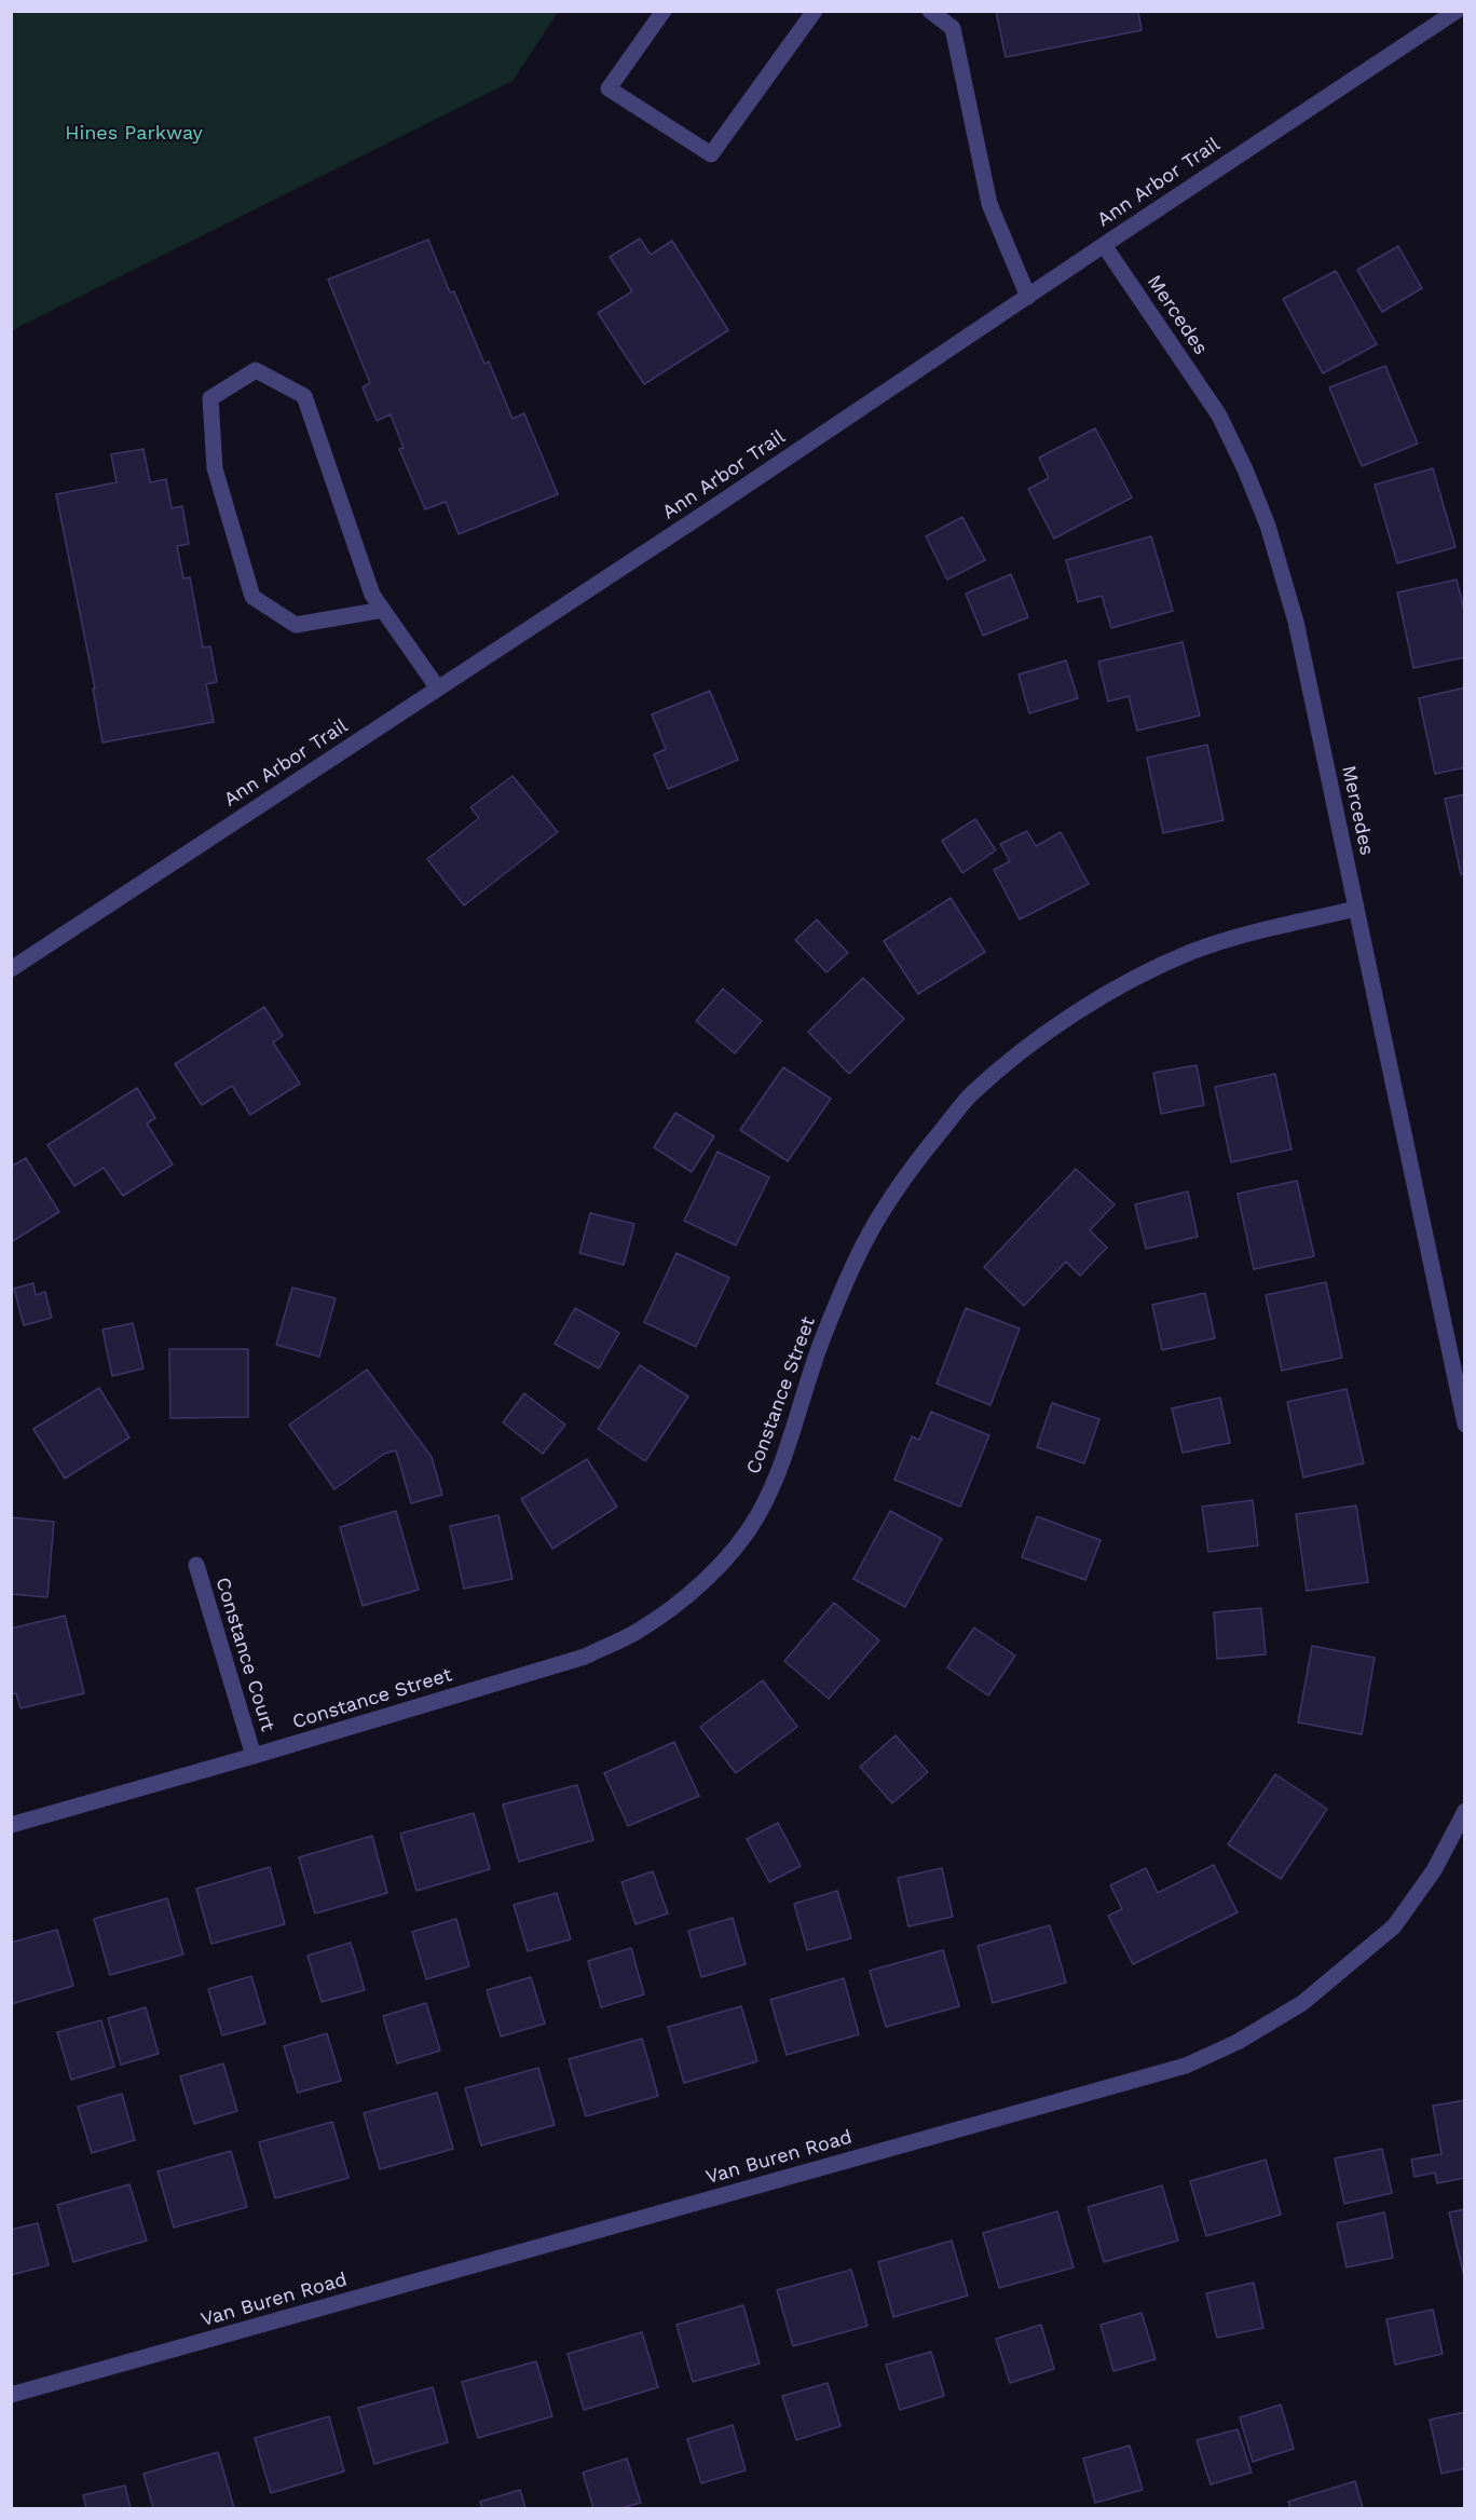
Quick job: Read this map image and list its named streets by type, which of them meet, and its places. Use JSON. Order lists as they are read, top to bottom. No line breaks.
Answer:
{"streets":{"street":["Ann Arbor Trail","Mercedes","Constance Street","Constance Court","Van Buren Road"]},"crossings":[["Ann Arbor Trail","Mercedes"],["Mercedes","Constance Street"],["Constance Street","Constance Court"]],"parks":["Hines Parkway"]}
